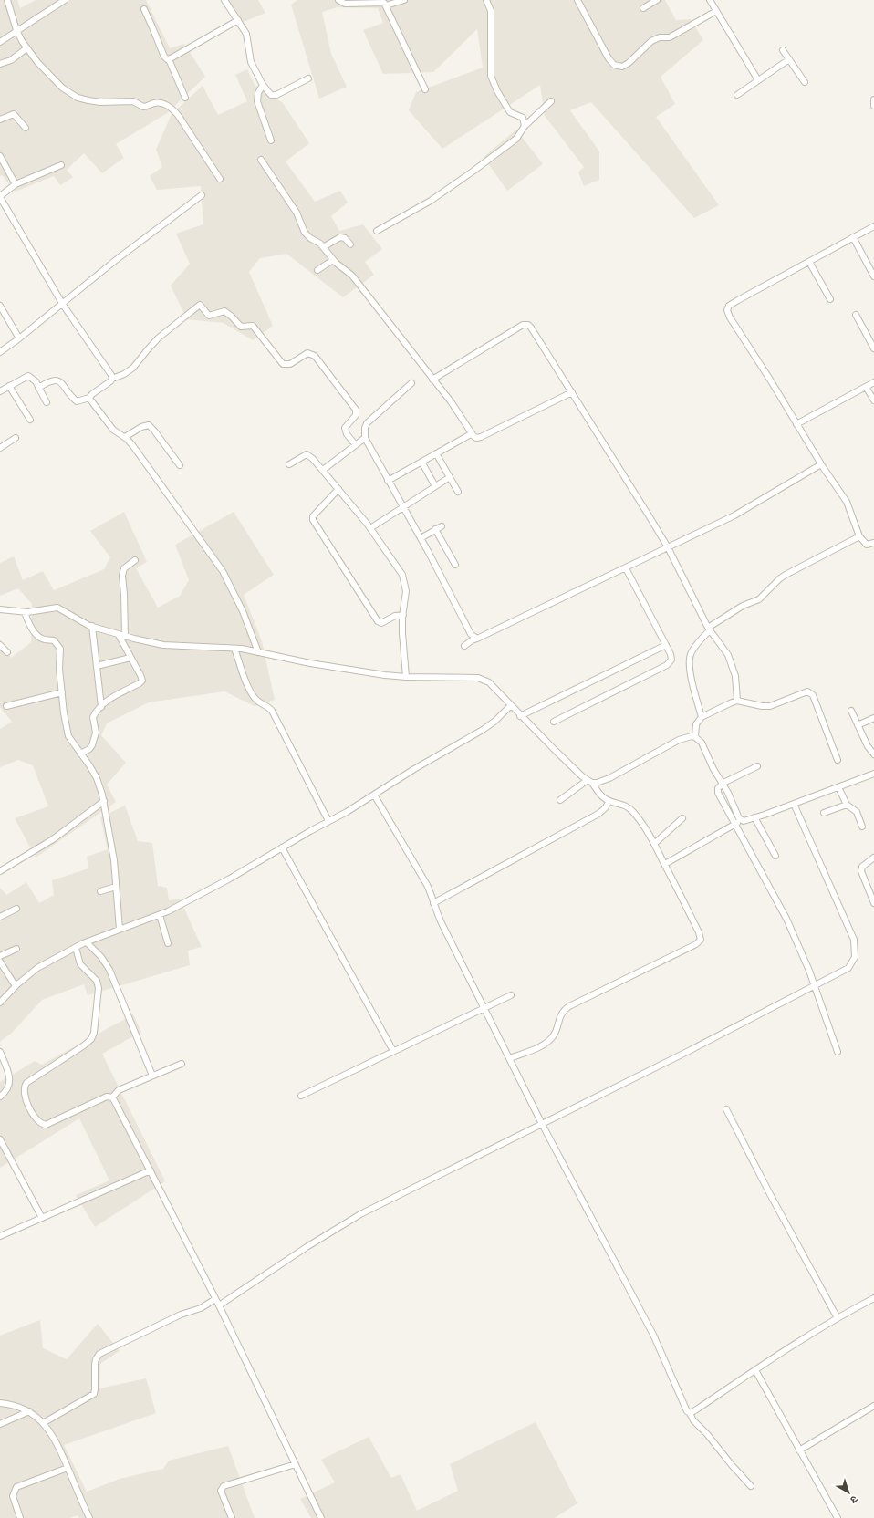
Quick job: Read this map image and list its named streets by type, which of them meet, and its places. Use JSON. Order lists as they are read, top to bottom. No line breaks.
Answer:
{"north":"bottom right"}
